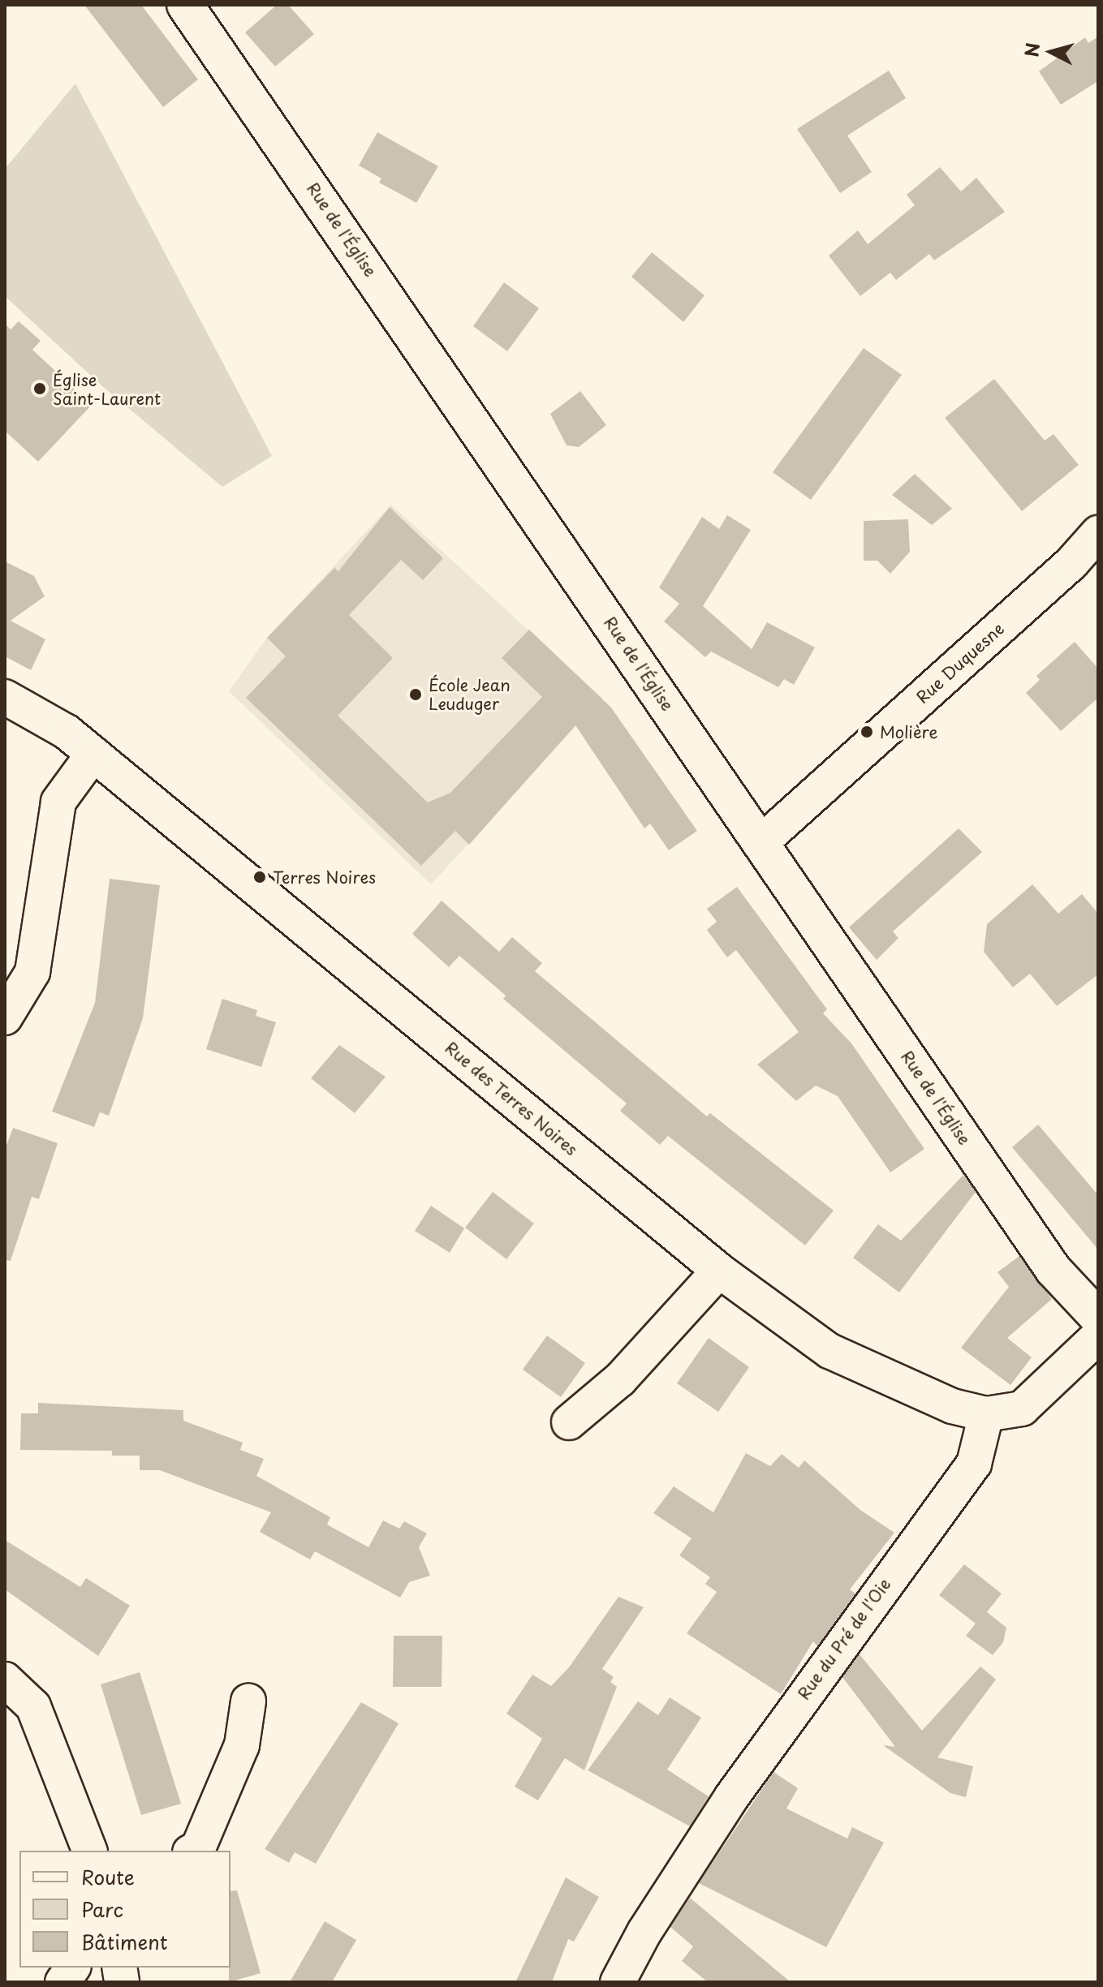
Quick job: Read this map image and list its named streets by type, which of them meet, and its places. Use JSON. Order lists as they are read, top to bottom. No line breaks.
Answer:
{"streets":{"street":["Rue de l'Église","Rue Duquesne","Rue des Terres Noires","Rue du Pré de l'Oie"]},"crossings":[["Rue de l'Église","Rue Duquesne"],["Rue des Terres Noires","Rue du Pré de l'Oie"]],"places":["Église Saint-Laurent","École Jean Leuduger","Molière","Terres Noires"],"legend":["Route","Parc","Bâtiment"],"north":"left"}
